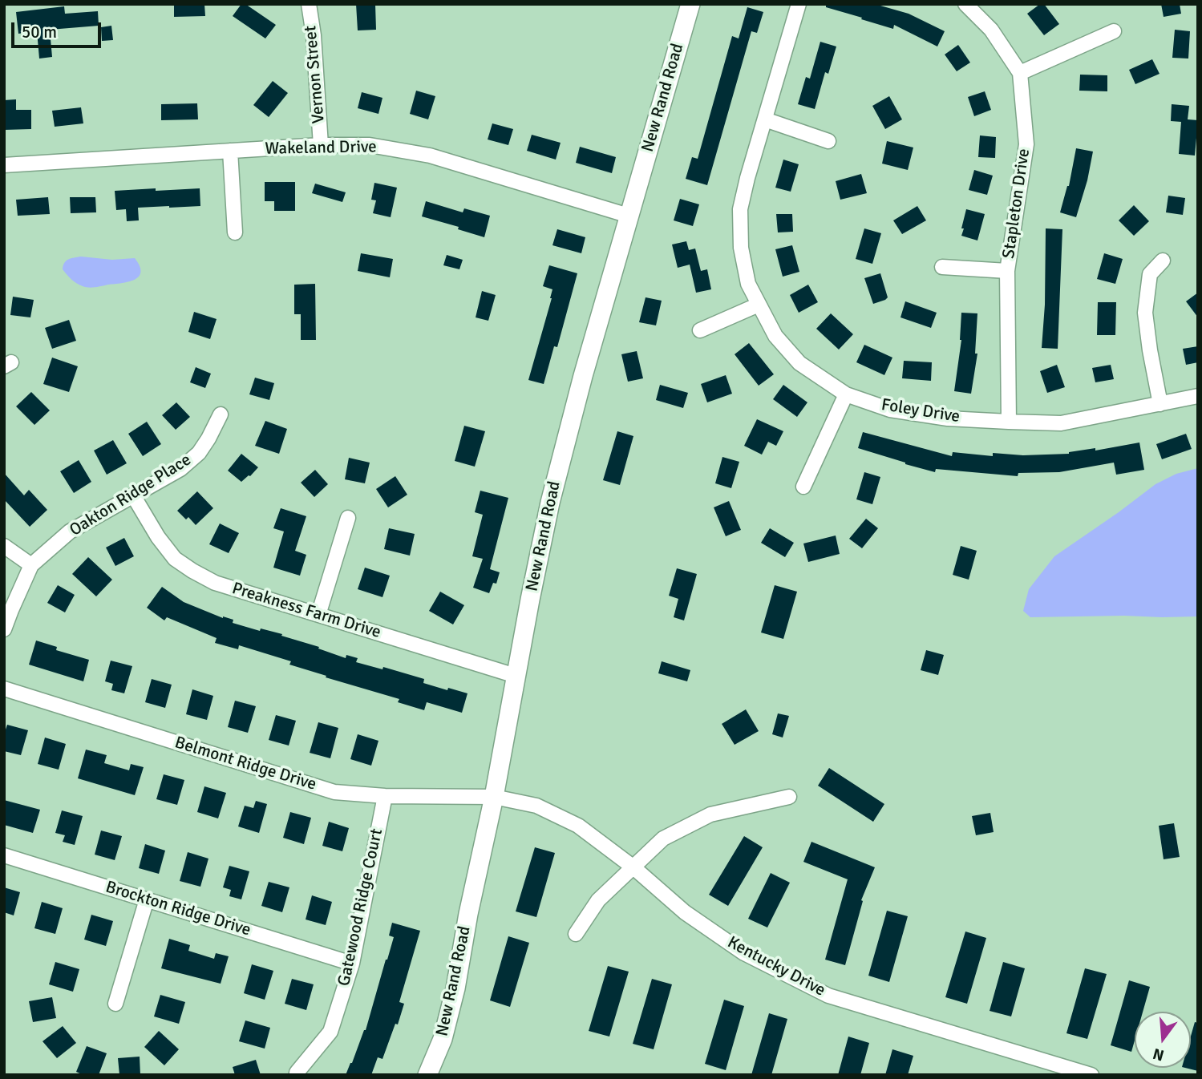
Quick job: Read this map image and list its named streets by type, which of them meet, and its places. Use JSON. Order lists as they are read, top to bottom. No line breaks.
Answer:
{"streets":{"street":["Vernon Street","New Rand Road","Wakeland Drive","Stapleton Drive","Foley Drive","Oakton Ridge Place","Preakness Farm Drive","Belmont Ridge Drive","Gatewood Ridge Court","Brockton Ridge Drive","Kentucky Drive"]},"crossings":[["Vernon Street","Wakeland Drive"],["New Rand Road","Wakeland Drive"],["New Rand Road","Preakness Farm Drive"],["New Rand Road","Belmont Ridge Drive"],["New Rand Road","Kentucky Drive"],["Stapleton Drive","Foley Drive"],["Oakton Ridge Place","Preakness Farm Drive"],["Belmont Ridge Drive","Gatewood Ridge Court"],["Belmont Ridge Drive","Kentucky Drive"],["Gatewood Ridge Court","Brockton Ridge Drive"]],"scale_bar":"50 m","north":"bottom"}
